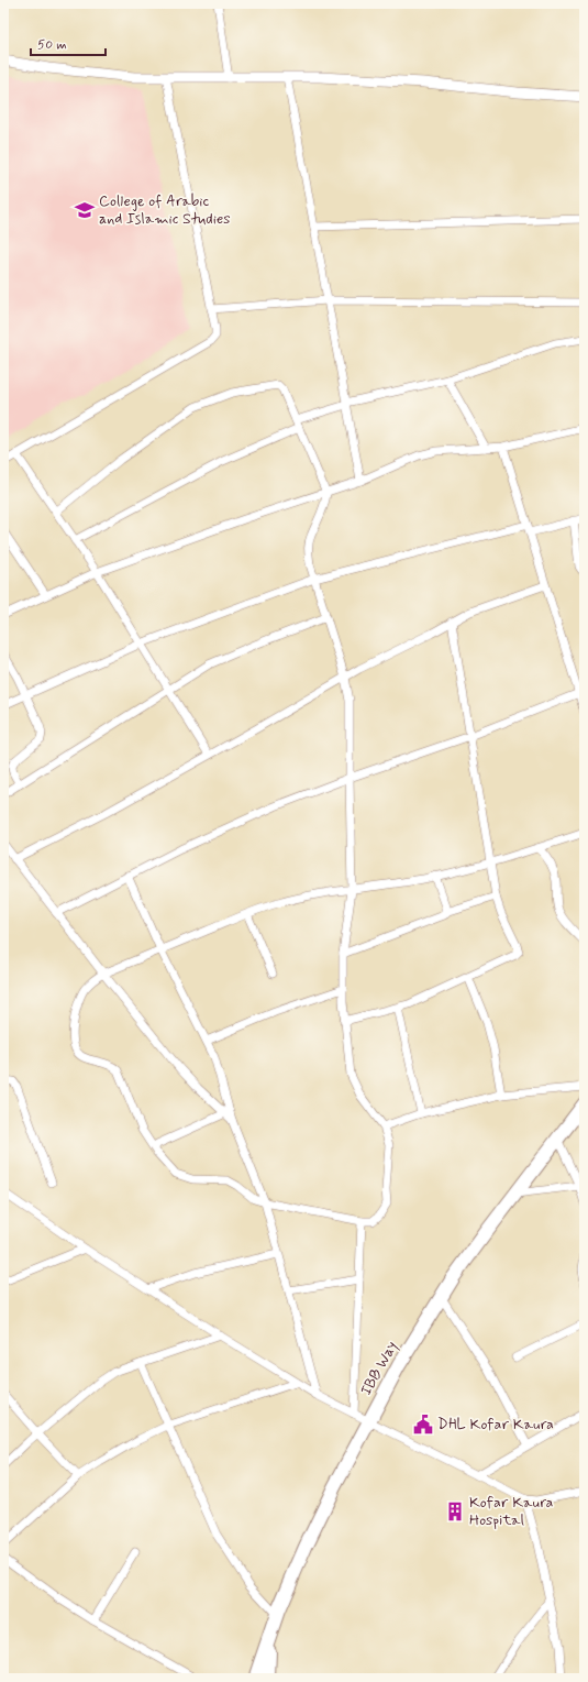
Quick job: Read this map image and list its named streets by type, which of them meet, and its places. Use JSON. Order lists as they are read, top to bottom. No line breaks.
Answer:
{"streets":{"highway":["IBB Way"]},"places":{"school or university":["College of Arabic and Islamic Studies"],"public building":["DHL Kofar Kaura"],"building":["Kofar Kaura Hospital"]},"scale_bar":"50 m"}
